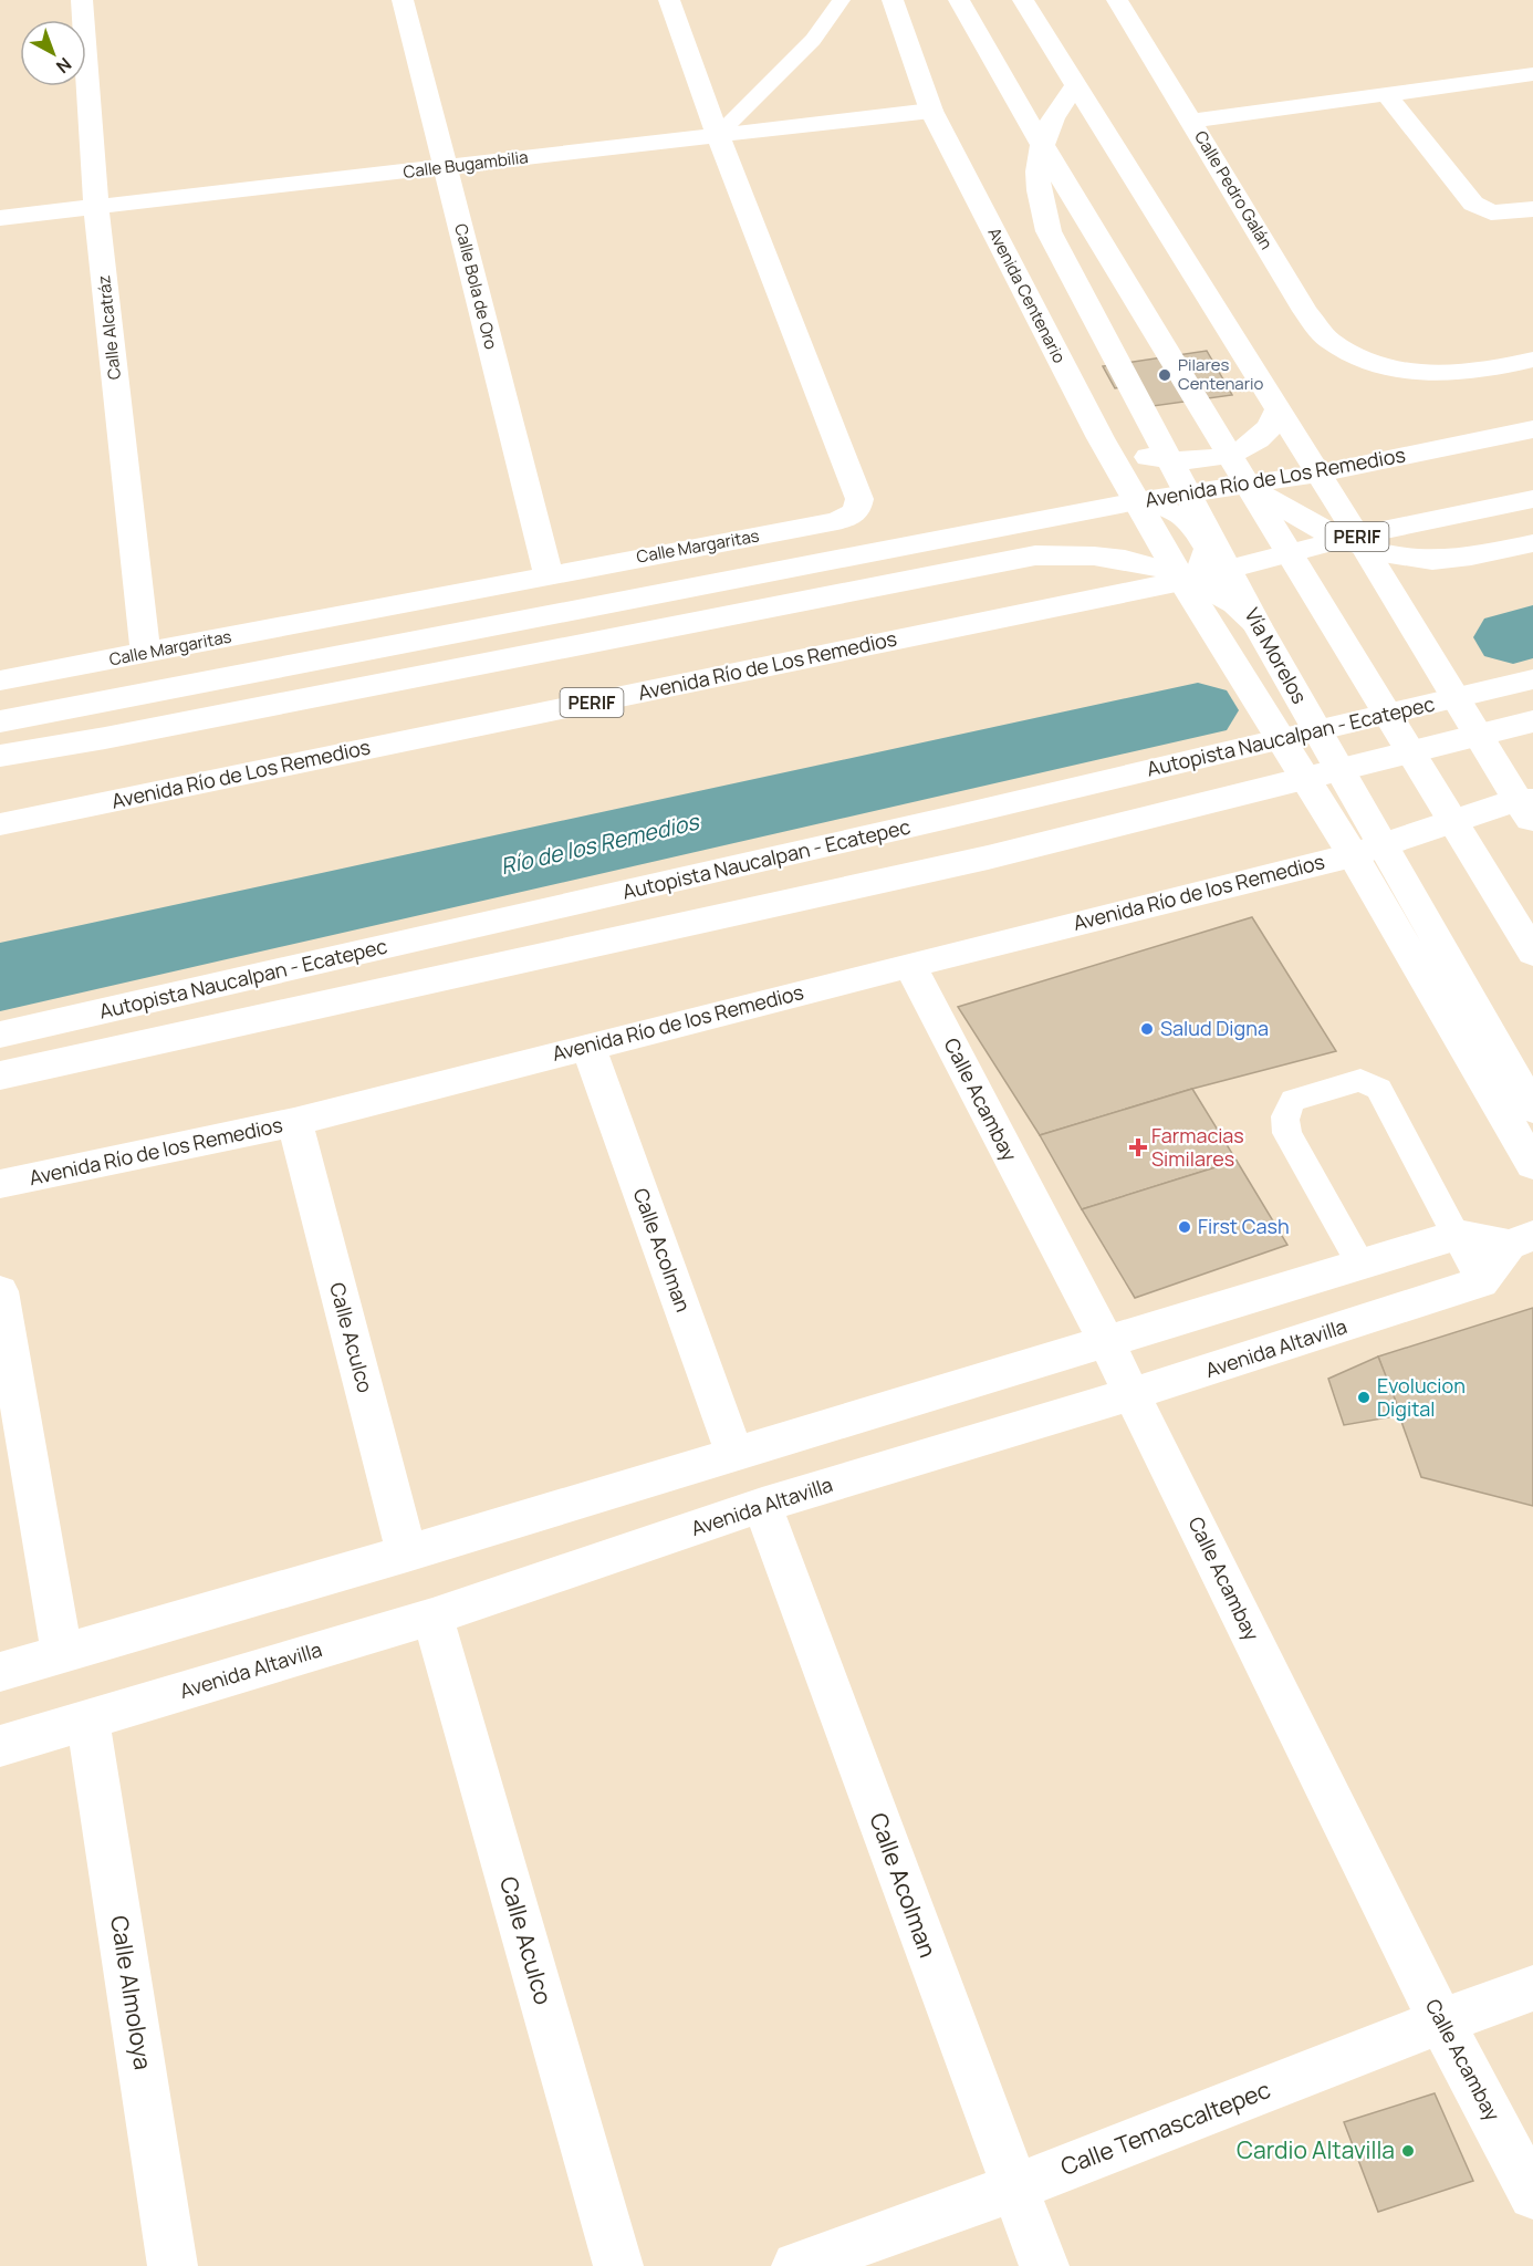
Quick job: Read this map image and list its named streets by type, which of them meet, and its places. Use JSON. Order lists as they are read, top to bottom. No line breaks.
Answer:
{"streets":{"main road":["Calle Bugambilia","Calle Pedro Galán","Calle Bola de Oro","Avenida Centenario","Calle Alcatráz","Avenida Río de Los Remedios","PERIF","Calle Margaritas","Vía Morelos","Autopista Naucalpan - Ecatepec","Avenida Río de los Remedios","Calle Acambay","Calle Acolman","Calle Aculco","Avenida Altavilla","Calle Almoloya","Calle Temascaltepec"]},"crossings":[["Calle Bugambilia","Calle Bola de Oro"],["Calle Bugambilia","Avenida Centenario"],["Calle Bugambilia","Calle Alcatráz"],["Calle Bugambilia","Calle Margaritas"],["Calle Bola de Oro","Calle Margaritas"],["Avenida Centenario","Avenida Río de Los Remedios"],["Avenida Centenario","Avenida Río de los Remedios"],["Calle Alcatráz","Calle Margaritas"],["Avenida Río de Los Remedios","Avenida Río de los Remedios"],["Vía Morelos","Avenida Río de los Remedios"],["Avenida Río de los Remedios","Calle Acambay"],["Avenida Río de los Remedios","Calle Acolman"],["Avenida Río de los Remedios","Calle Aculco"],["Calle Acambay","Avenida Altavilla"],["Calle Acambay","Calle Temascaltepec"],["Calle Acolman","Avenida Altavilla"],["Calle Acolman","Calle Temascaltepec"],["Calle Aculco","Avenida Altavilla"],["Avenida Altavilla","Calle Almoloya"]],"water":["Río de los Remedios"],"places":{"other":["Pilares Centenario","Salud Digna","First Cash","Evolucion Digital","Cardio Altavilla"],"health":["Farmacias Similares"]},"north":"bottom right"}
